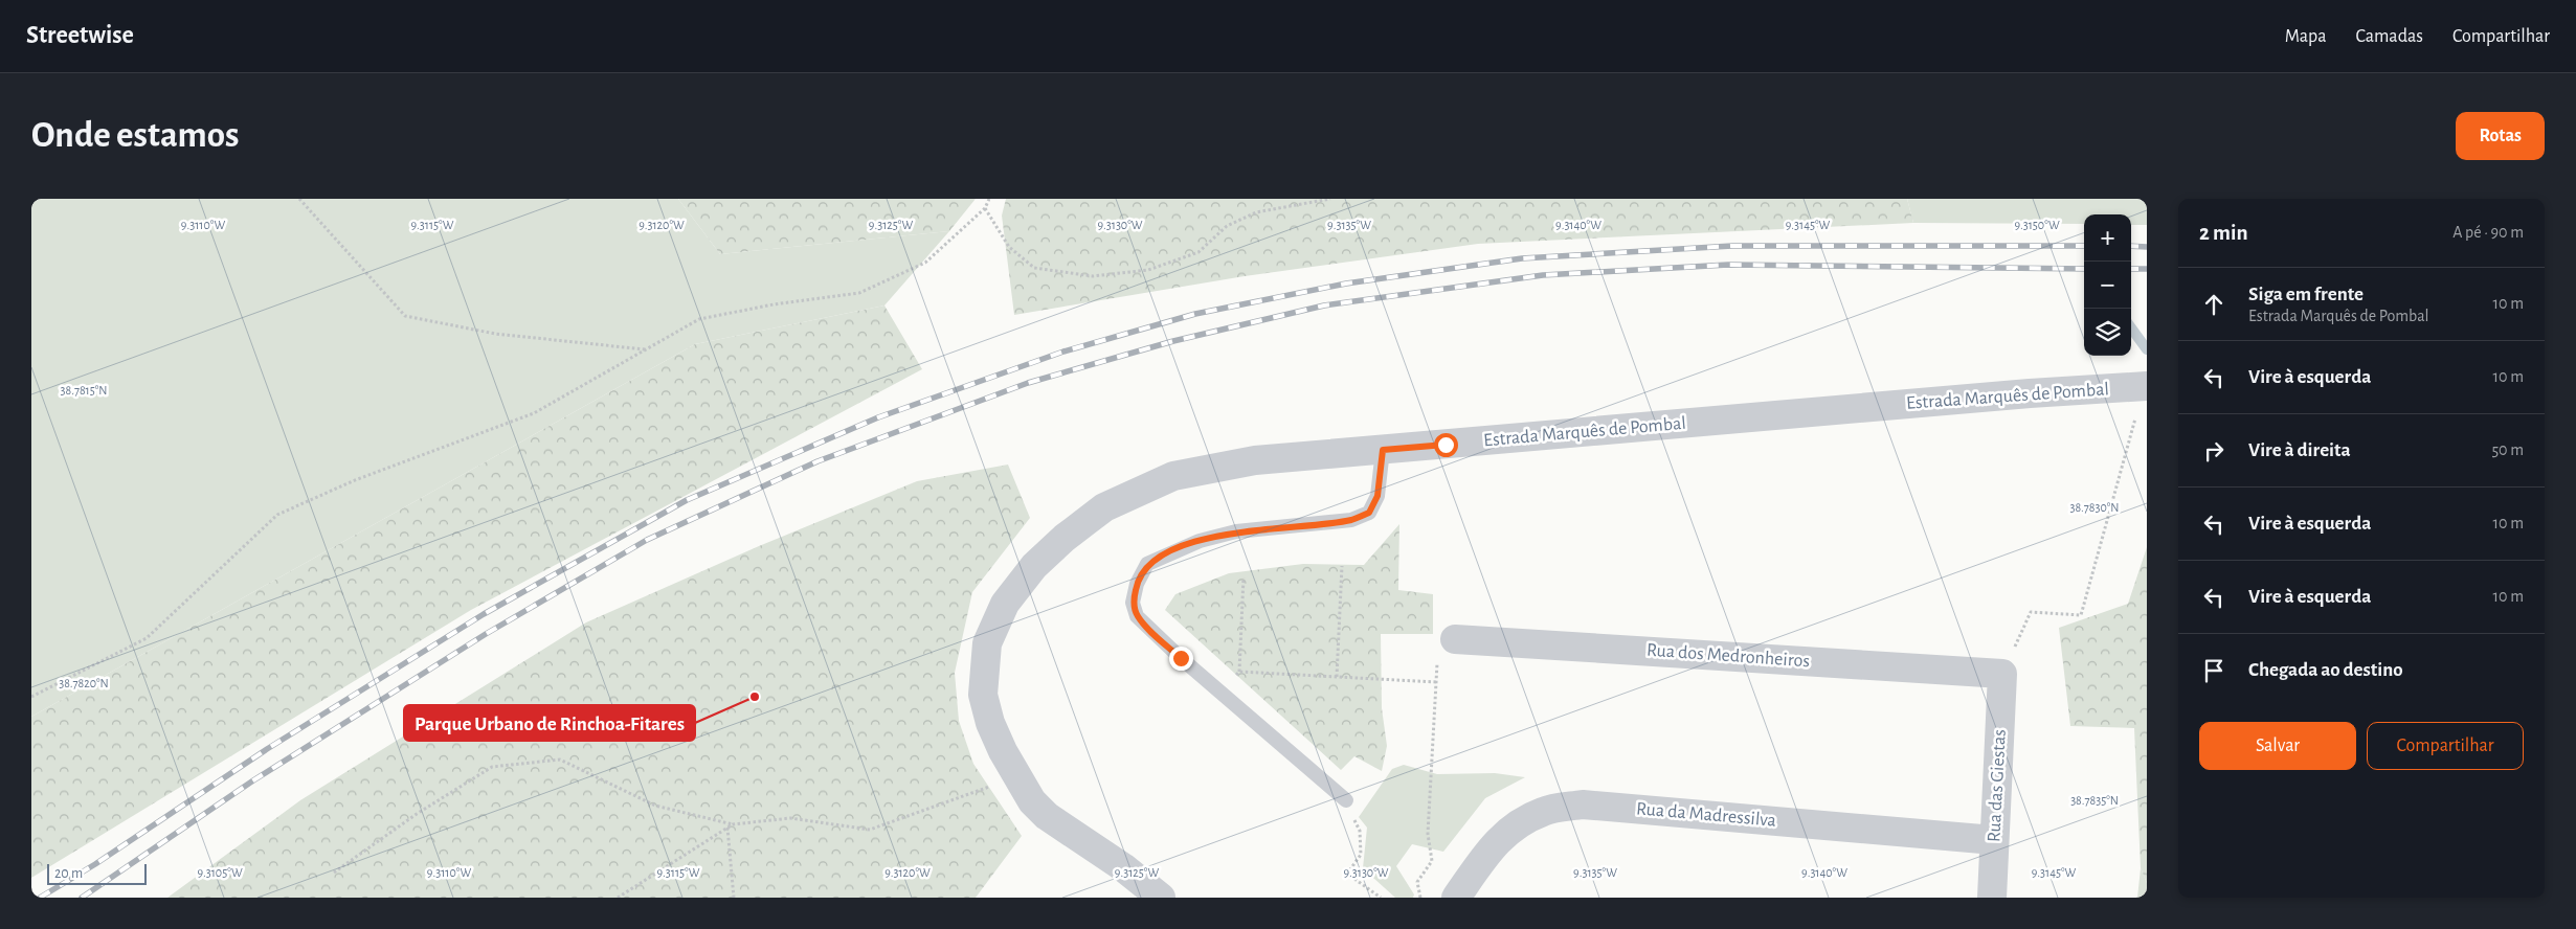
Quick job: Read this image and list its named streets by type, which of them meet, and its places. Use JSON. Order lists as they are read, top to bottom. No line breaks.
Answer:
{"streets":{"street":["Estrada Marquês de Pombal","Rua dos Medronheiros","Rua das Giestas","Rua da Madressilva"]},"crossings":[["Rua dos Medronheiros","Rua das Giestas"],["Rua das Giestas","Rua da Madressilva"]],"places":["Parque Urbano de Rinchoa-Fitares"],"scale_bar":"20 m","page":{"header":"Streetwise","nav":["Mapa","Camadas","Compartilhar"],"buttons":["Rotas",["Salvar","Compartilhar"]],"title":"Onde estamos","heading":["2 min","A pé · 90 m"],"map_buttons":["+","−"],"list":[["Siga em frente","Estrada Marquês de Pombal","10 m"],["Vire à esquerda","10 m"],["Vire à direita","50 m"],["Vire à esquerda","10 m"],["Vire à esquerda","10 m"],"Chegada ao destino"],"scale":"20 m"},"coordinates":["9.3110°W","9.3115°W","9.3120°W","9.3125°W","9.3130°W","9.3135°W","9.3140°W","9.3145°W","9.3150°W","38.7815°N","38.7830°N","38.7820°N","38.7835°N","9.3105°W"]}
